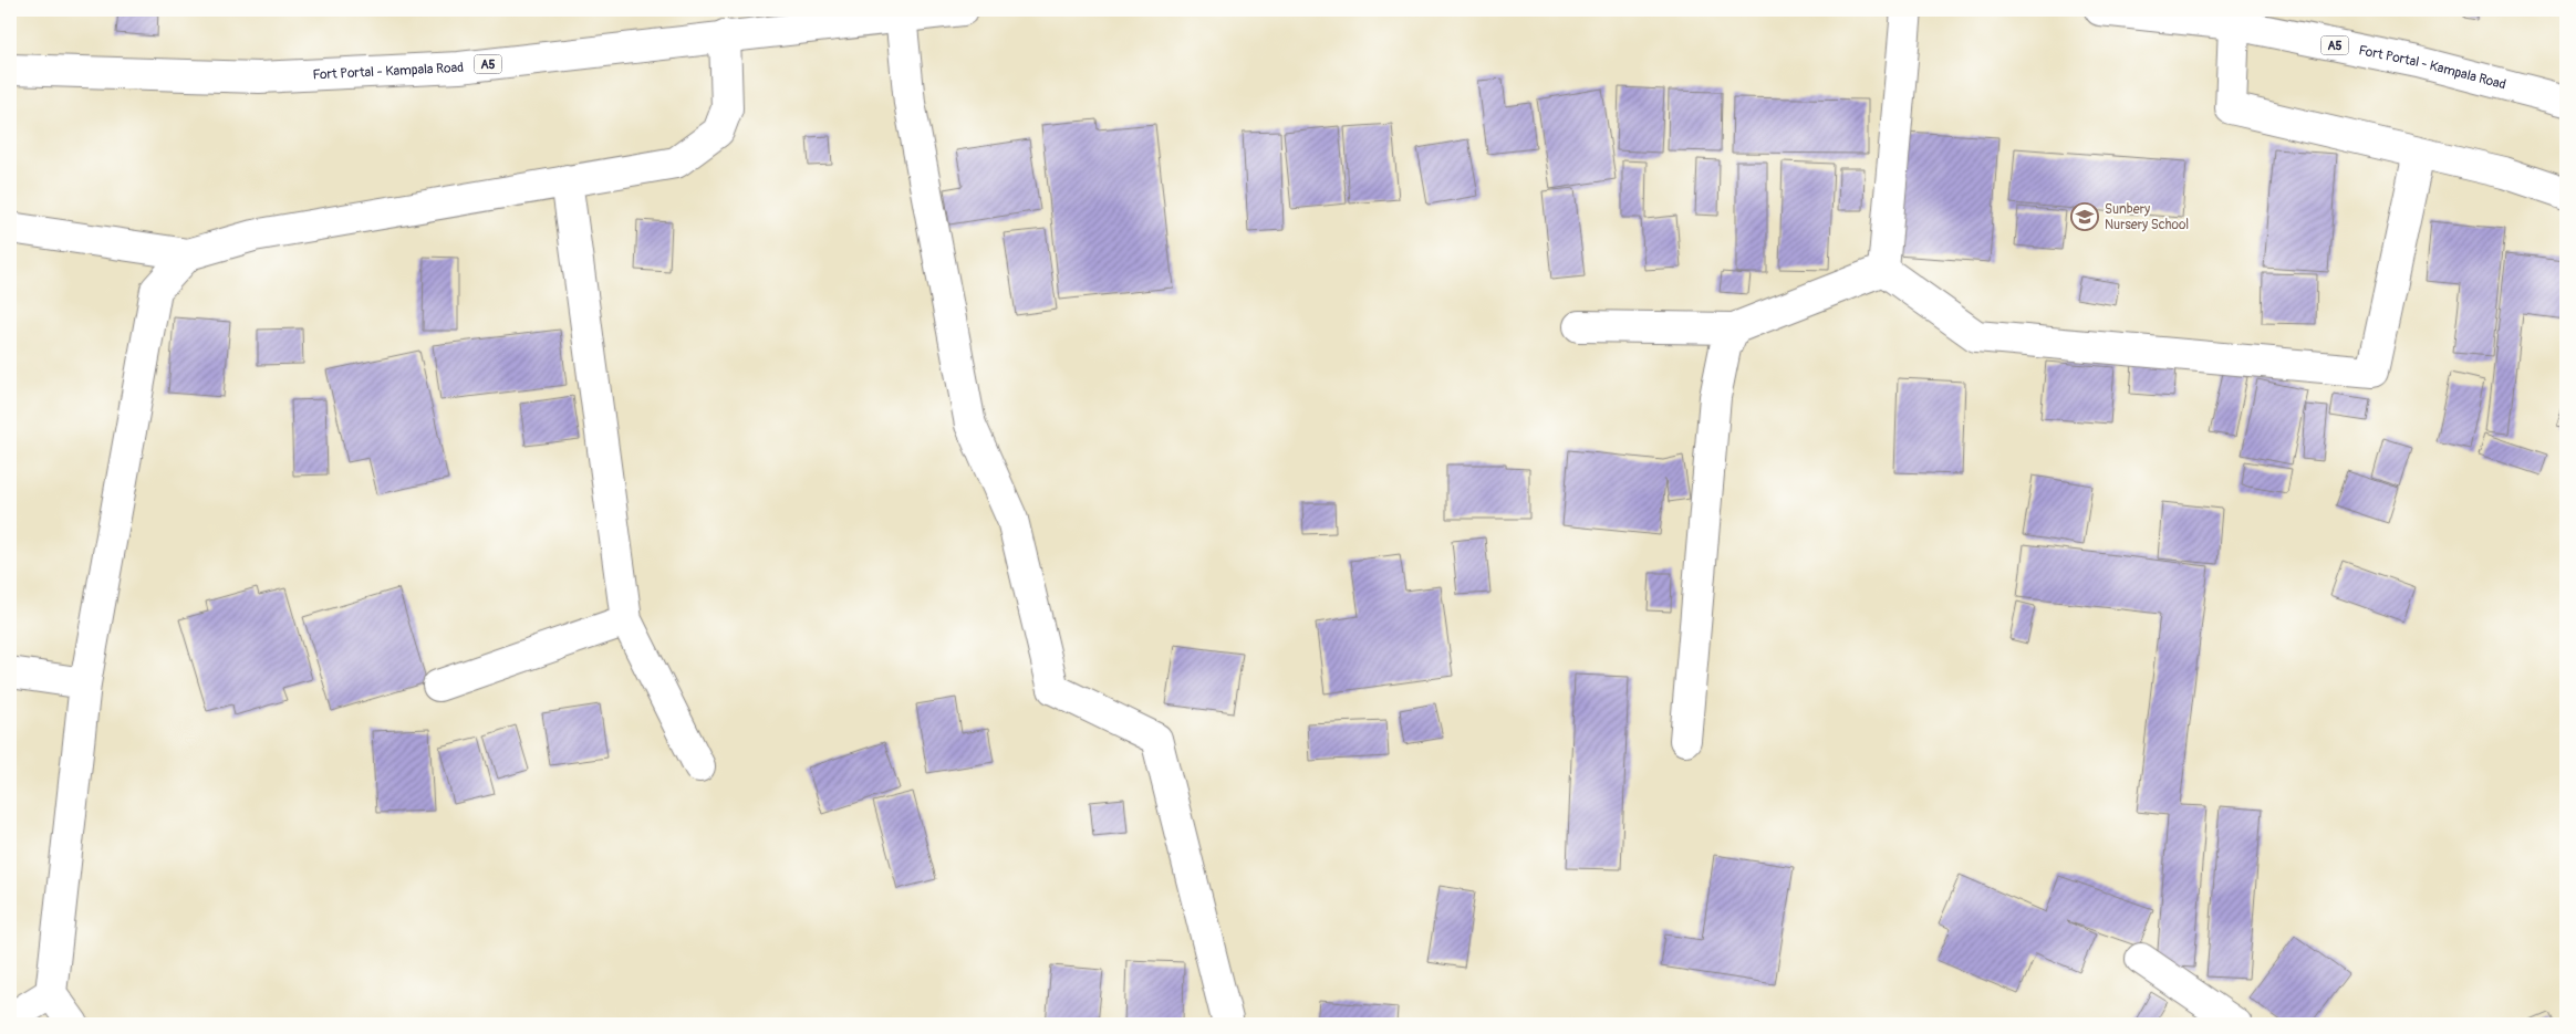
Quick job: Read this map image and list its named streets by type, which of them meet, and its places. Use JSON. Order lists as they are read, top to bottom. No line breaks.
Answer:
{"streets":{"street":["A5","Fort Portal - Kampala Road"]},"places":{"school or university":["Sunbery Nursery School"]}}
